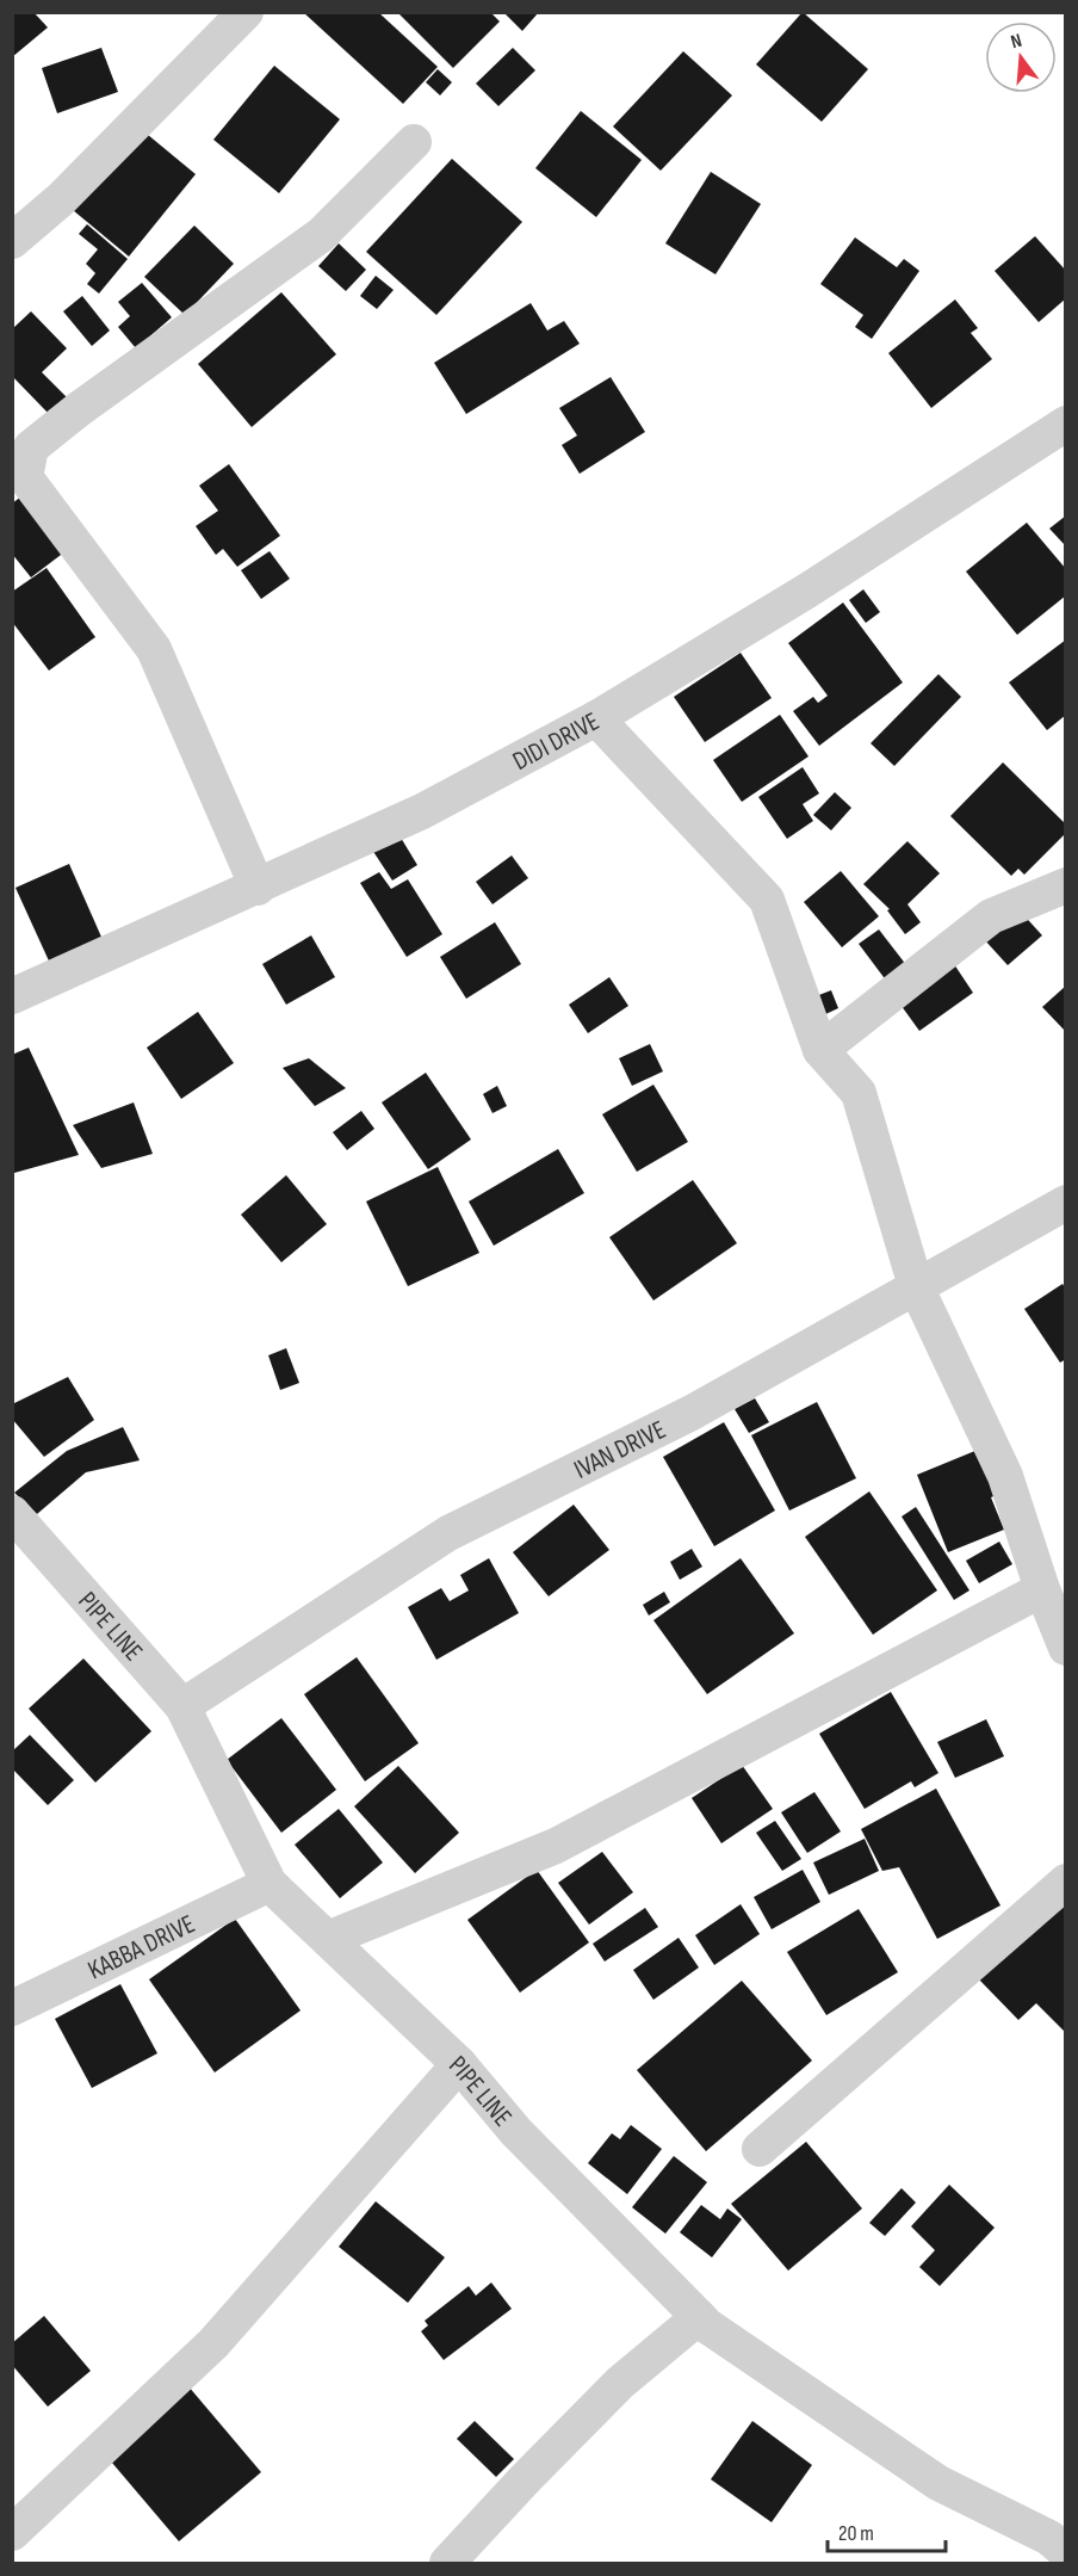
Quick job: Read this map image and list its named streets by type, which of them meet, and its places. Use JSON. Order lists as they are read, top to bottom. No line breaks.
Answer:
{"streets":{"street":["DIDI DRIVE","IVAN DRIVE","PIPE LINE","KABBA DRIVE"]},"crossings":[["IVAN DRIVE","PIPE LINE"],["PIPE LINE","KABBA DRIVE"]],"scale_bar":"20 m","north":"top"}
